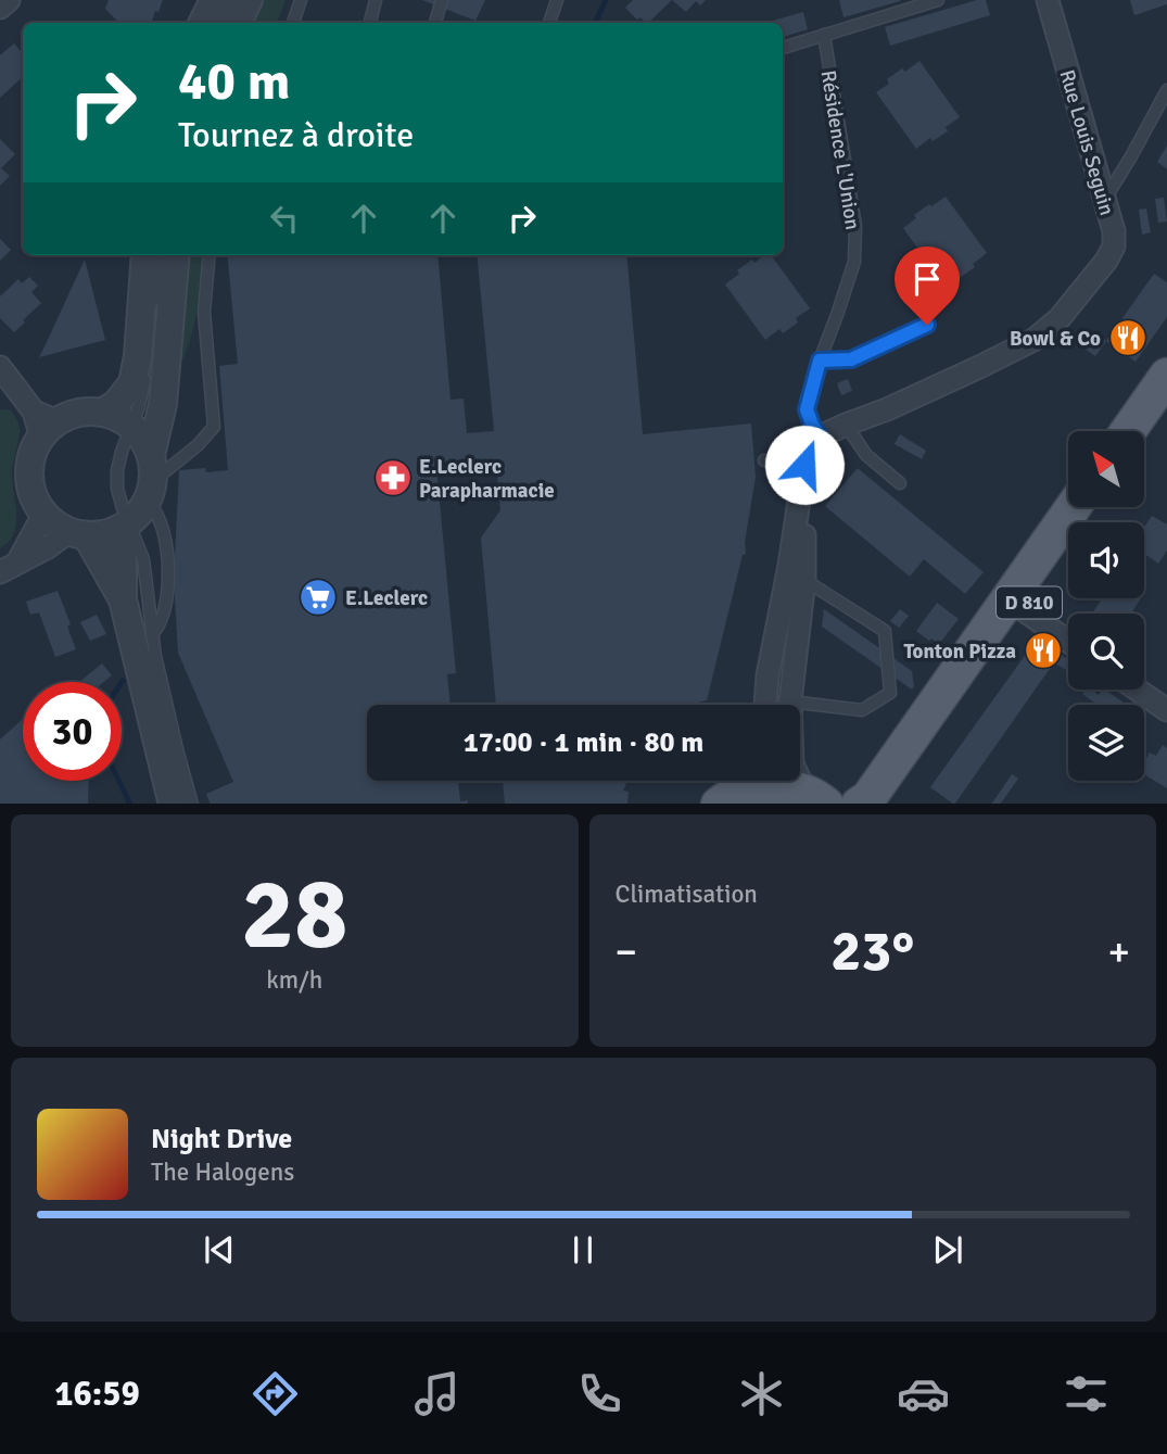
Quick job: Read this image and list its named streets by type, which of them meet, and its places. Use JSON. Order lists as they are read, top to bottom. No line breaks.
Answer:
{"streets":{"main road":["D 810"],"street":["Rue Louis Seguin"],"lane":["Résidence L'Union"]},"crossings":[["Rue Louis Seguin","Résidence L'Union"]],"places":{"restaurant":["Bowl & Co","Tonton Pizza"],"pharmacy":["E.Leclerc Parapharmacie"],"supermarket":["E.Leclerc"]},"north":"top left","page":{"turn":["40 m","Tournez à droite"],"limit":"30","trip":"17:00 · 1 min · 80 m","tile":[["28","km/h"],"Climatisation"],"heat":["−","23°","+"],"song":["Night Drive","The Halogens"],"tabs":"16:59"}}
